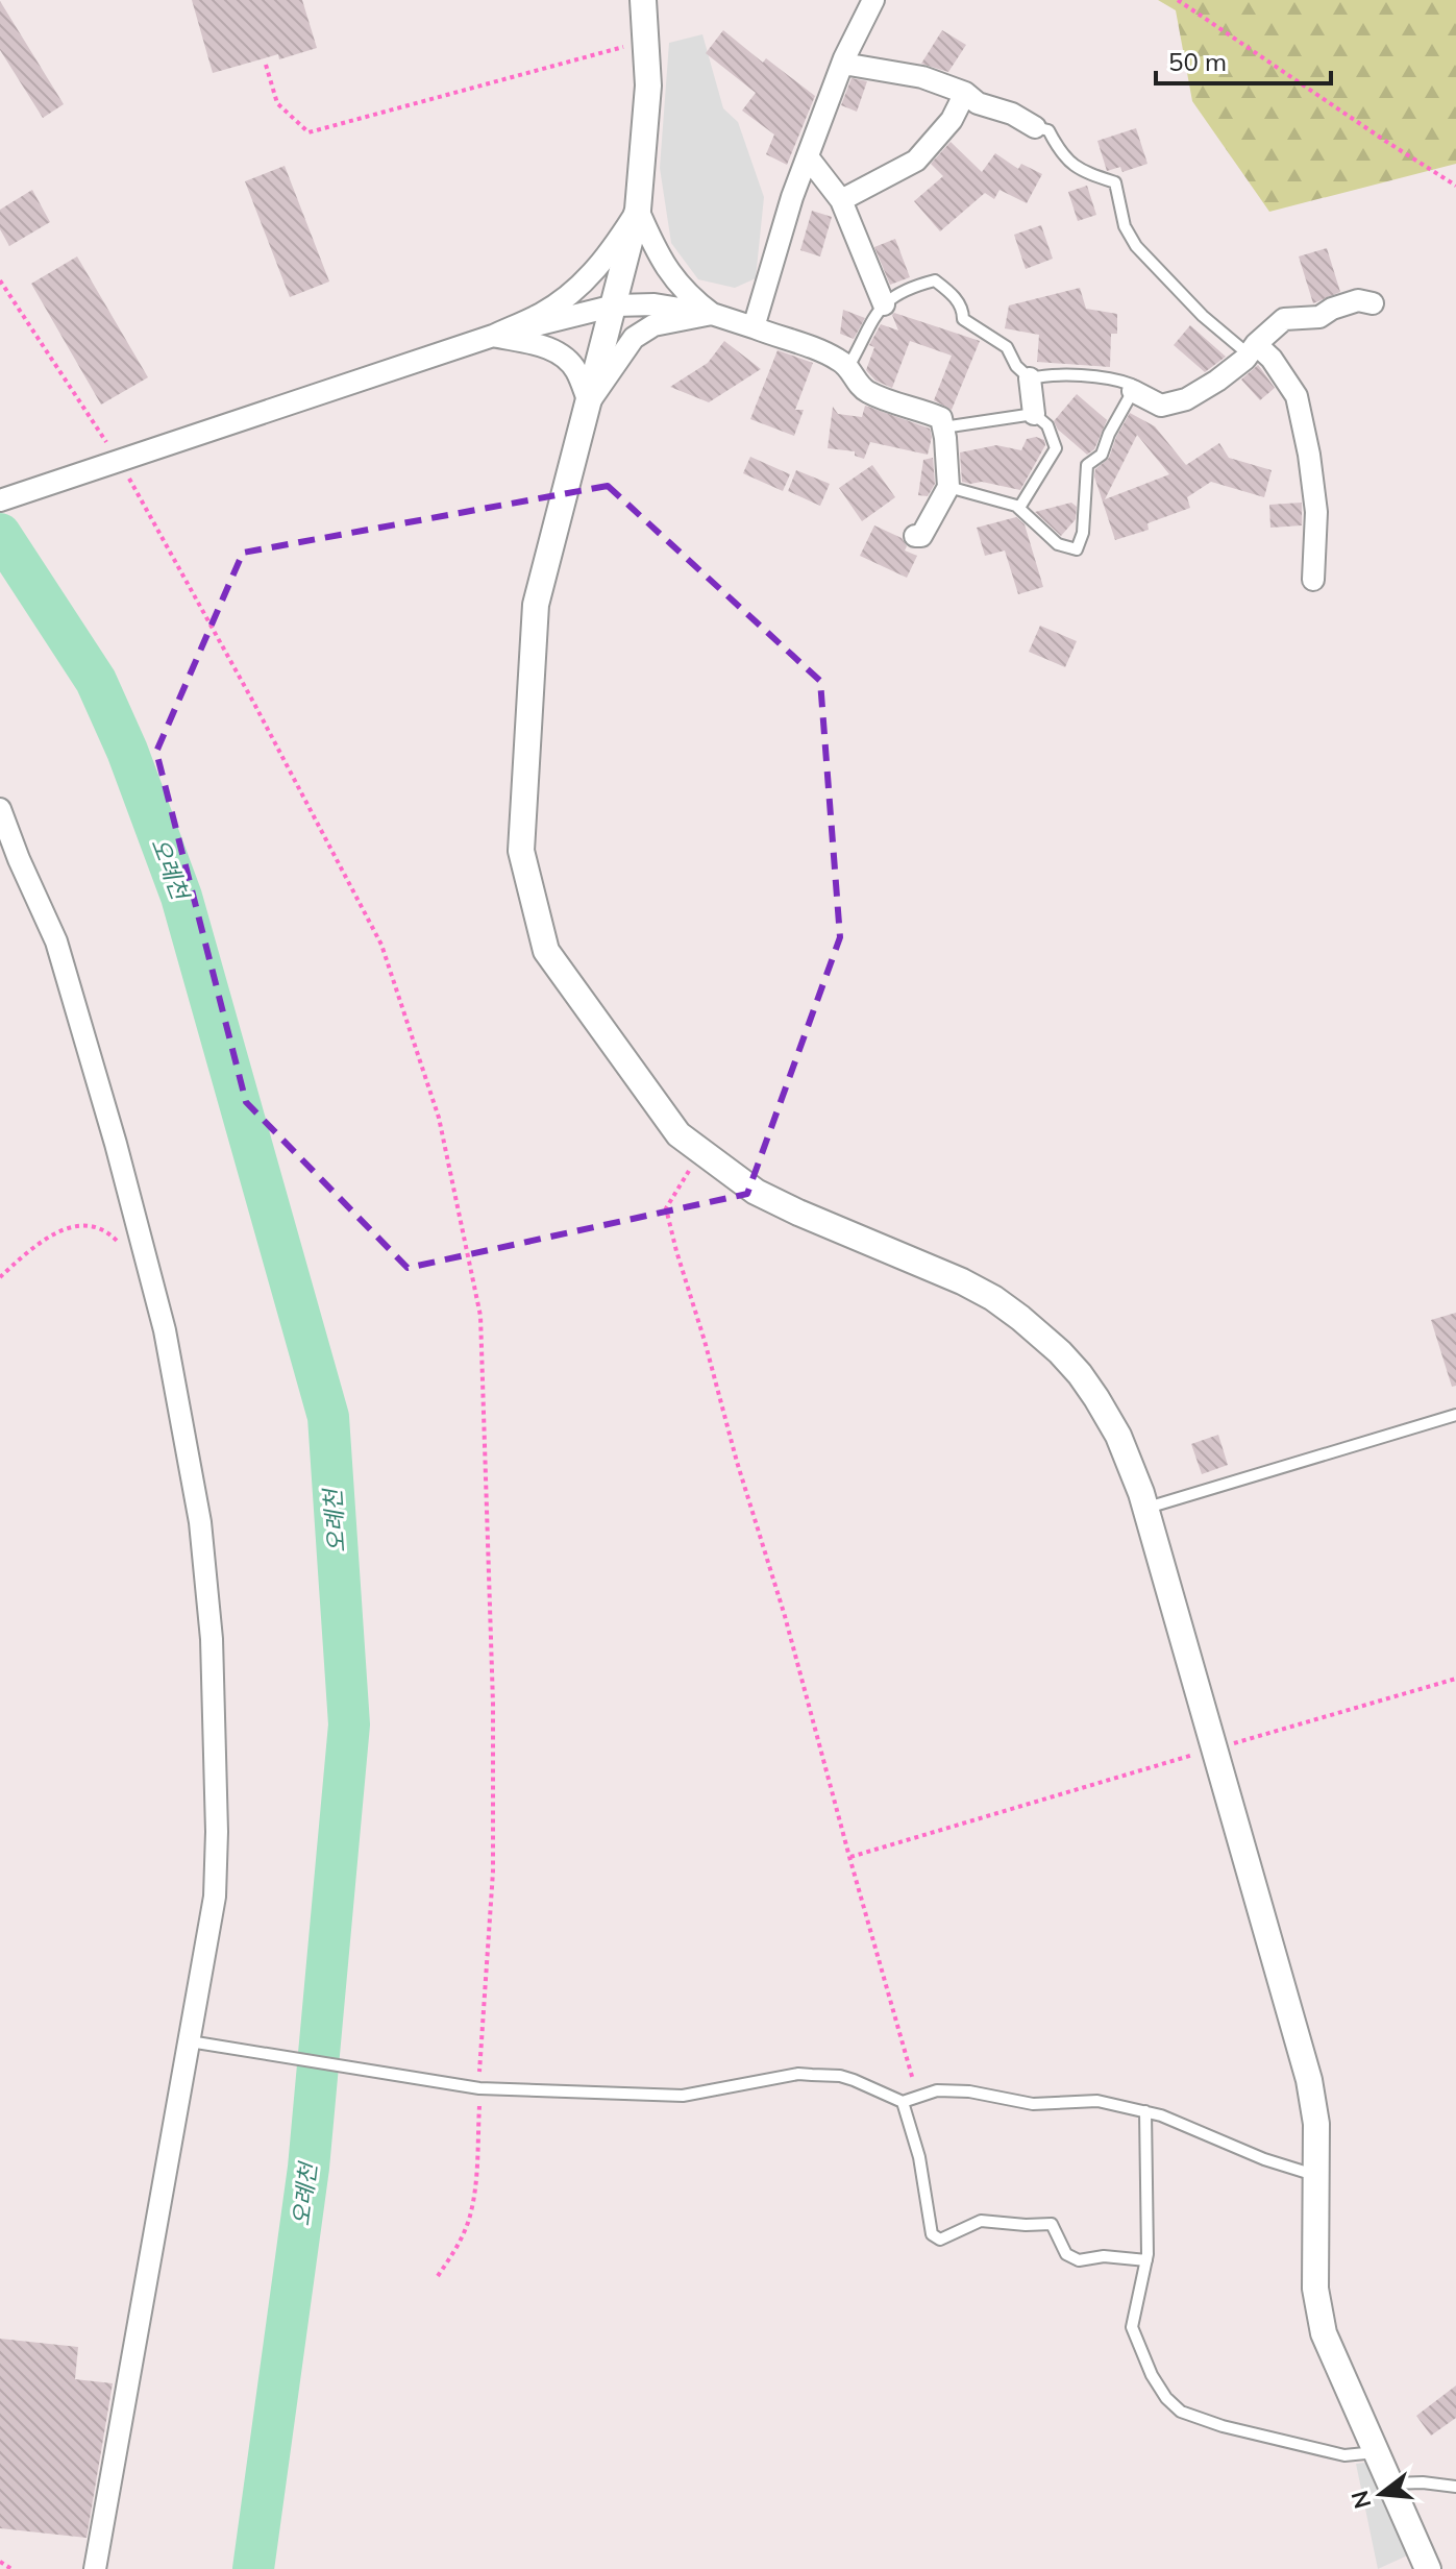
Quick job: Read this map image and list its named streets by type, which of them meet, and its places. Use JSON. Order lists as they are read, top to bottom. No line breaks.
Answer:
{"water":["오례천"],"scale_bar":"50 m","north":"left"}
